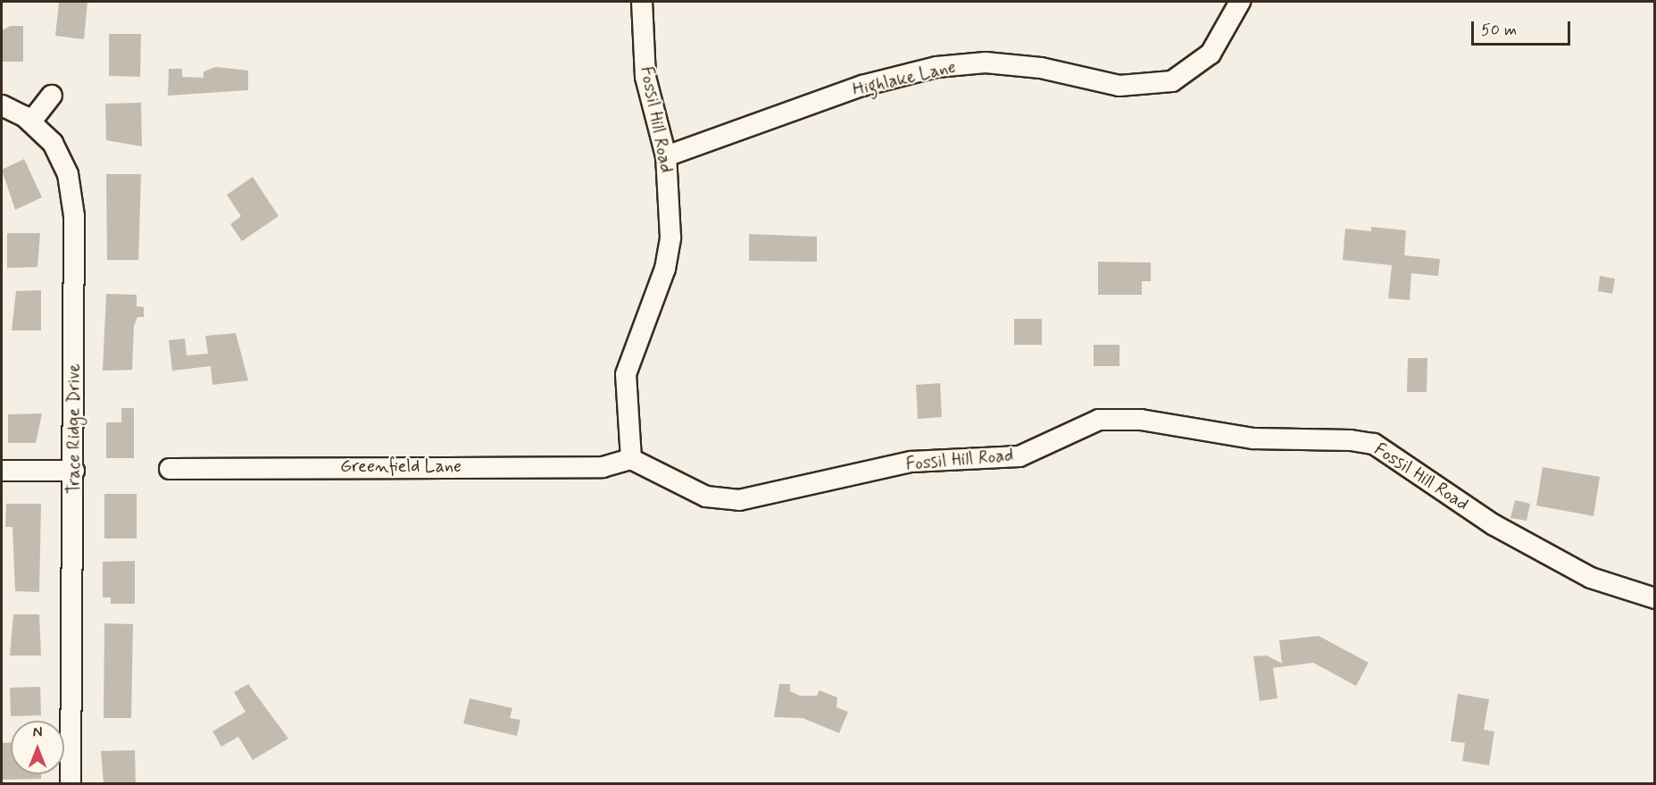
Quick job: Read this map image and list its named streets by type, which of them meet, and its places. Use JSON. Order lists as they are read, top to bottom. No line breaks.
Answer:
{"streets":{"street":["Highlake Lane","Fossil Hill Road","Trace Ridge Drive","Greenfield Lane"]},"crossings":[["Highlake Lane","Fossil Hill Road"],["Fossil Hill Road","Greenfield Lane"]],"scale_bar":"50 m","north":"top"}
